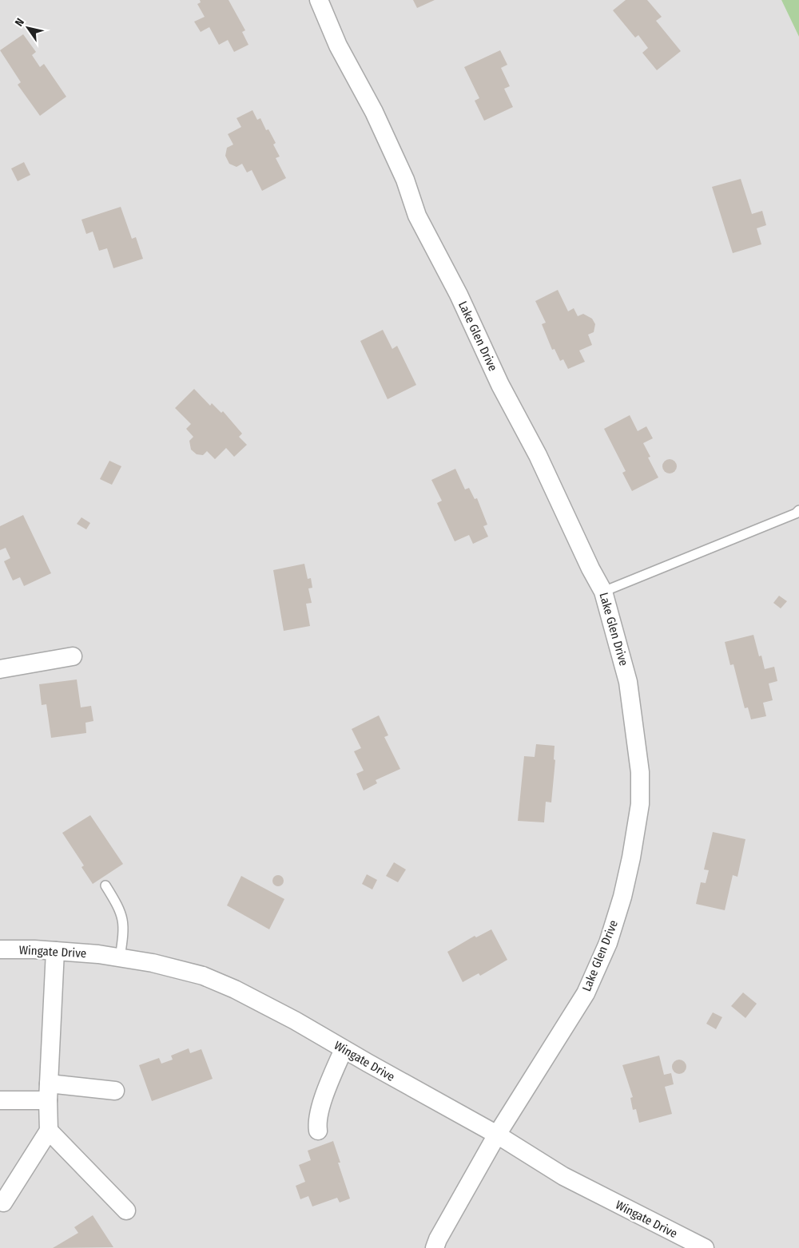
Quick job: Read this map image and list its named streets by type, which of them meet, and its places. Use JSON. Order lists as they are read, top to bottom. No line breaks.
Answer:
{"streets":{"street":["Lake Glen Drive","Wingate Drive"]},"crossings":[["Lake Glen Drive","Wingate Drive"]],"north":"top left"}
